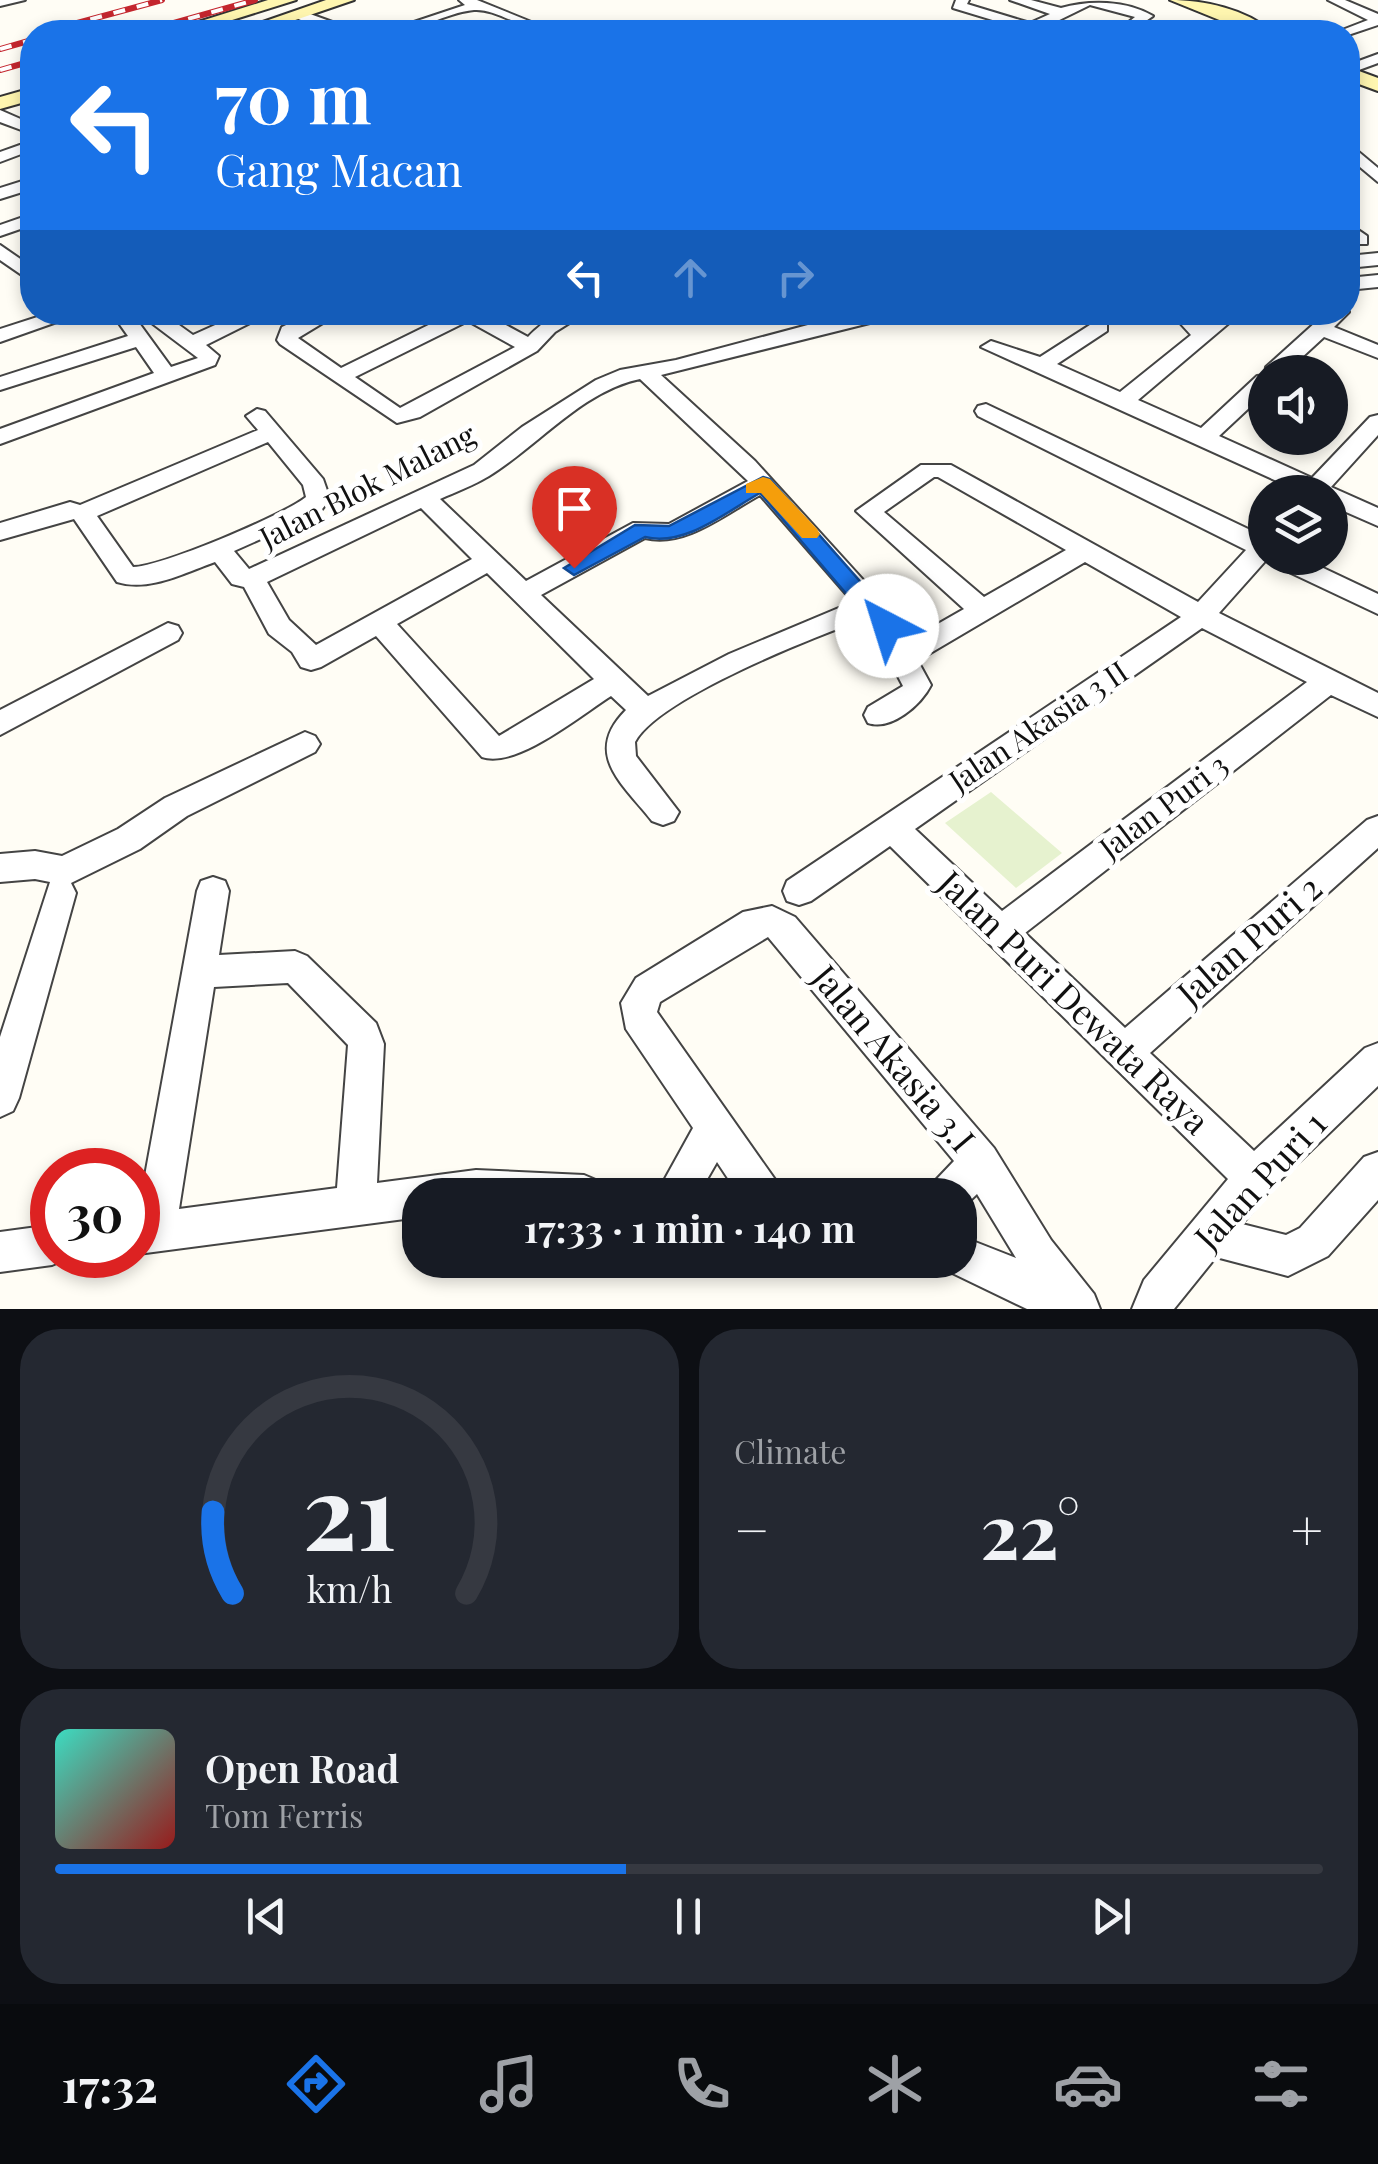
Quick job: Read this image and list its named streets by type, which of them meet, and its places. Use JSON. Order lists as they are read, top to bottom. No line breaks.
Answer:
{"streets":{"street":["Jalan Blok Malang","Jalan Akasia 3 II","Jalan Puri 3","Jalan Puri 2","Jalan Puri Dewata Raya","Jalan Akasia 3.I","Jalan Puri 1"]},"crossings":[["Jalan Akasia 3 II","Jalan Puri Dewata Raya"],["Jalan Puri 3","Jalan Puri Dewata Raya"],["Jalan Puri 2","Jalan Puri Dewata Raya"],["Jalan Puri Dewata Raya","Jalan Puri 1"]],"page":{"turn":["70 m","Gang Macan"],"limit":"30","trip":"17:33 · 1 min · 140 m","tile":"Climate","heat":["−","22°","+"],"song":["Open Road","Tom Ferris"],"tabs":"17:32","gauge":["21","km/h"]}}
